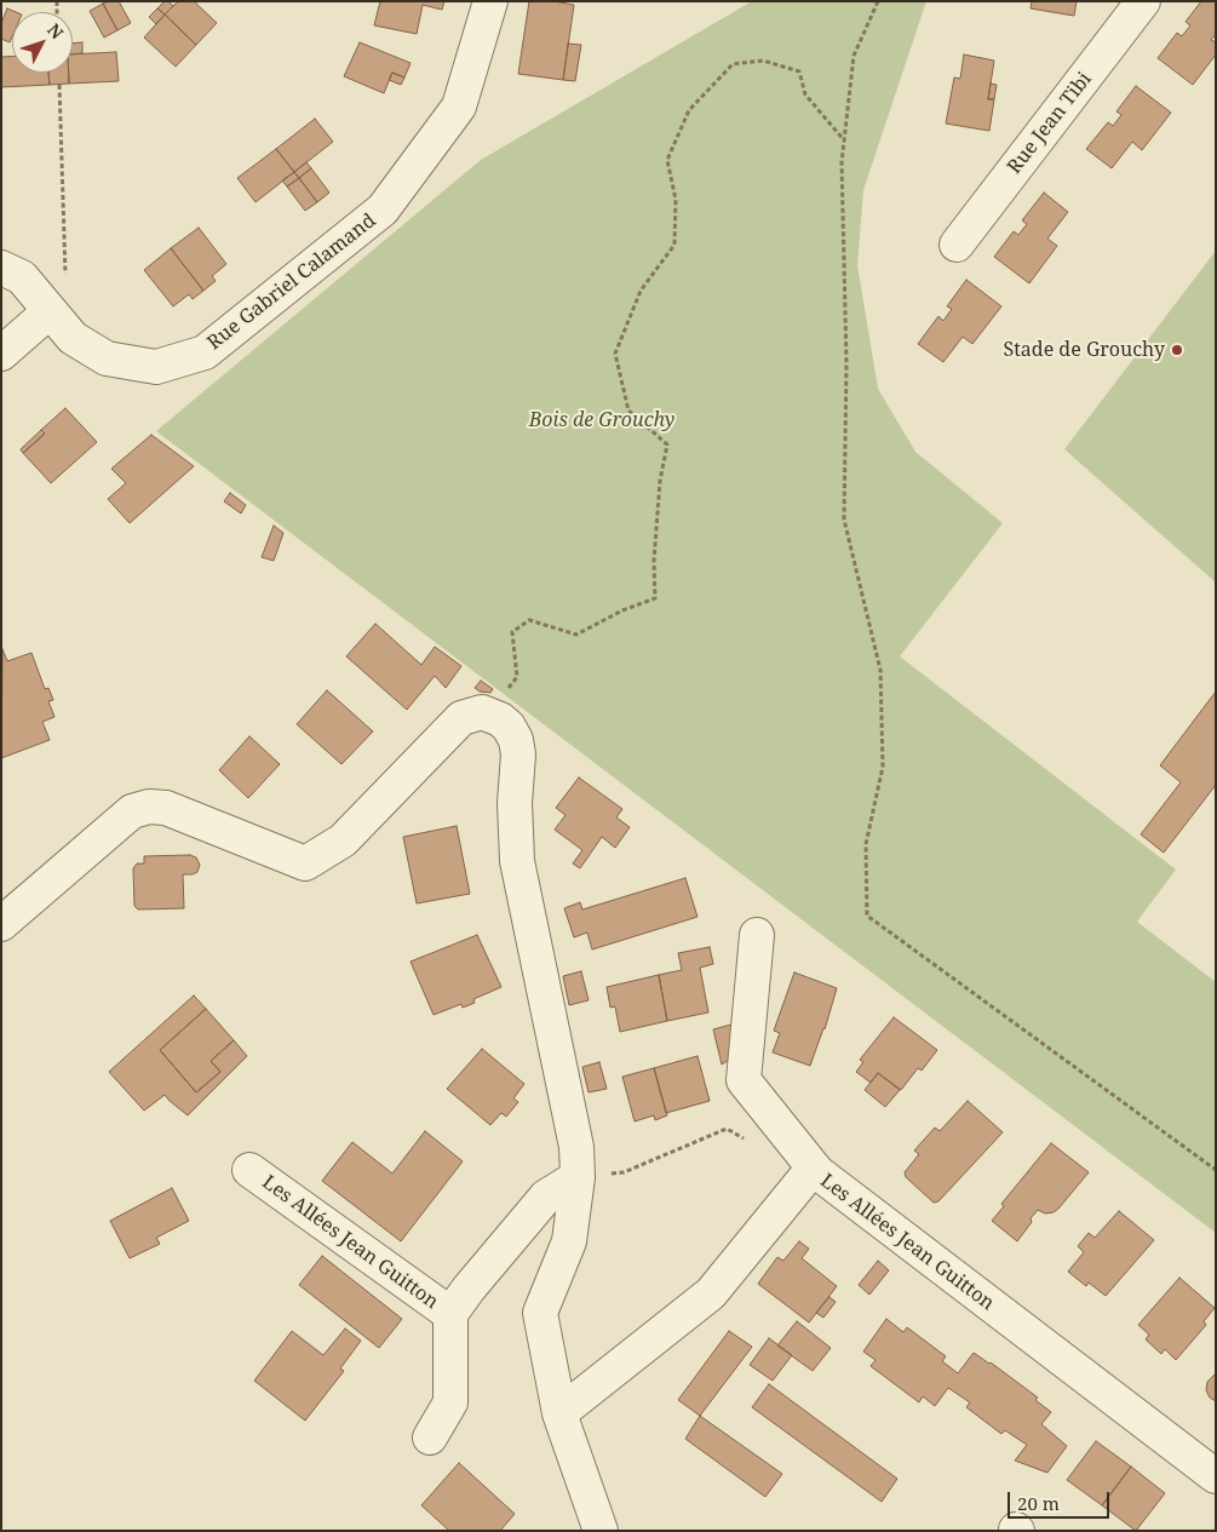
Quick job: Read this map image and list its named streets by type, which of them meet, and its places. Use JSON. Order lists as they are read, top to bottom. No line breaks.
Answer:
{"streets":{"street":["Rue Jean Tibi","Rue Gabriel Calamand","Les Allées Jean Guitton"]},"parks":["Bois de Grouchy"],"places":["Stade de Grouchy"],"scale_bar":"20 m","north":"top right"}
